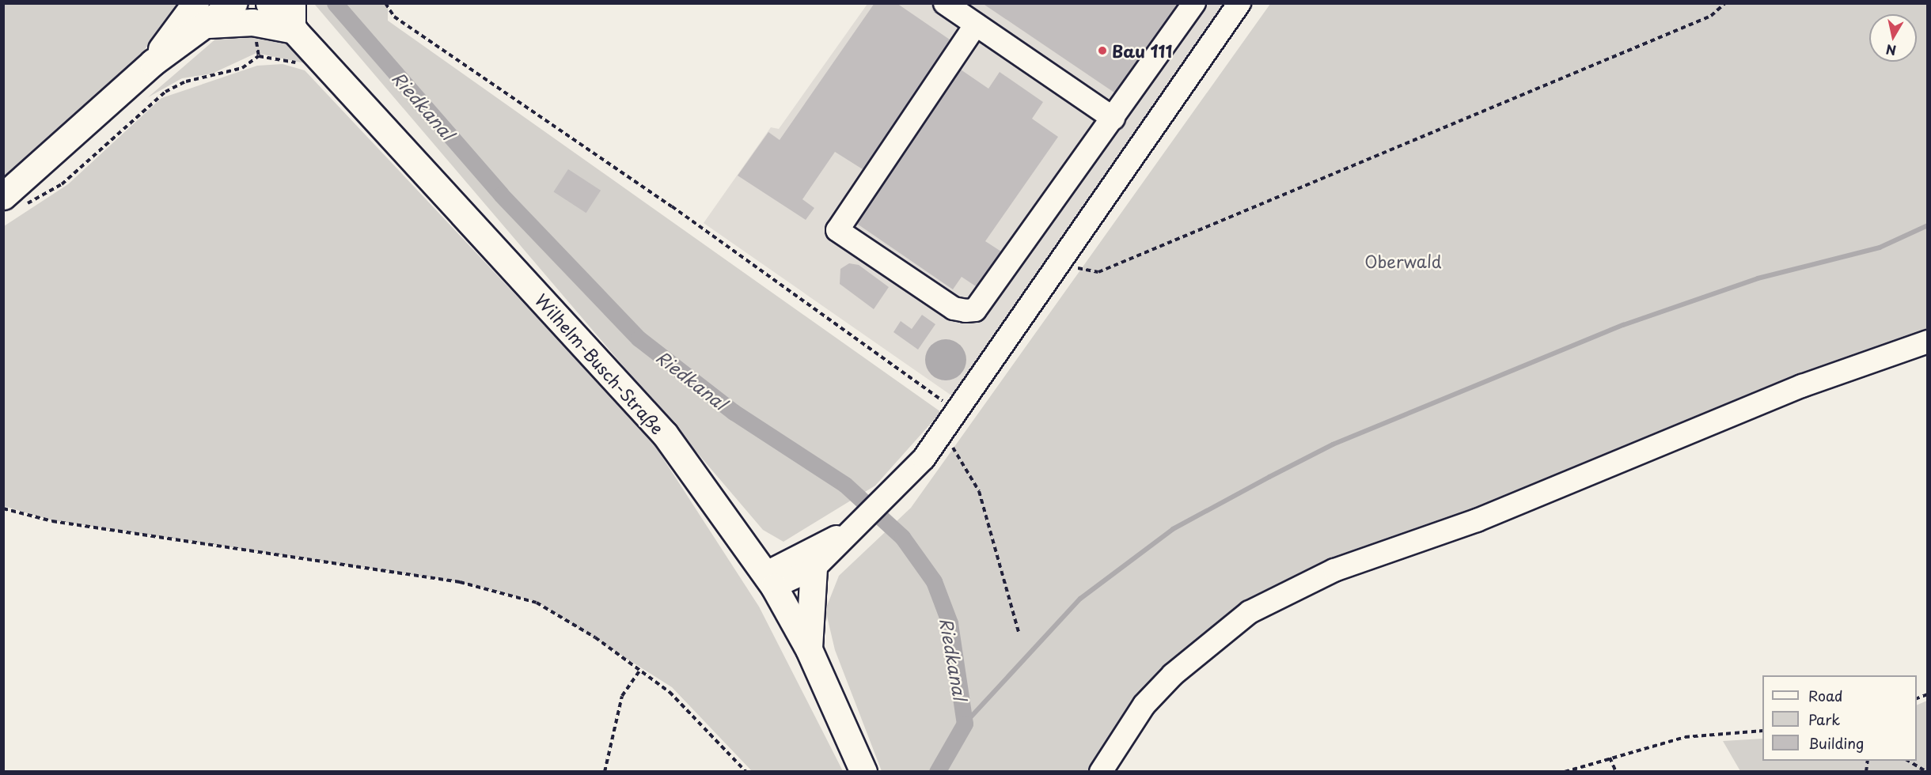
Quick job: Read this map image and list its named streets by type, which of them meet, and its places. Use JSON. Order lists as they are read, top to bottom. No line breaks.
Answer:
{"streets":{"main road":["Wilhelm-Busch-Straße"]},"water":["Riedkanal"],"parks":["Oberwald"],"places":["Bau 111"],"legend":["Road","Park","Building"],"north":"bottom"}
